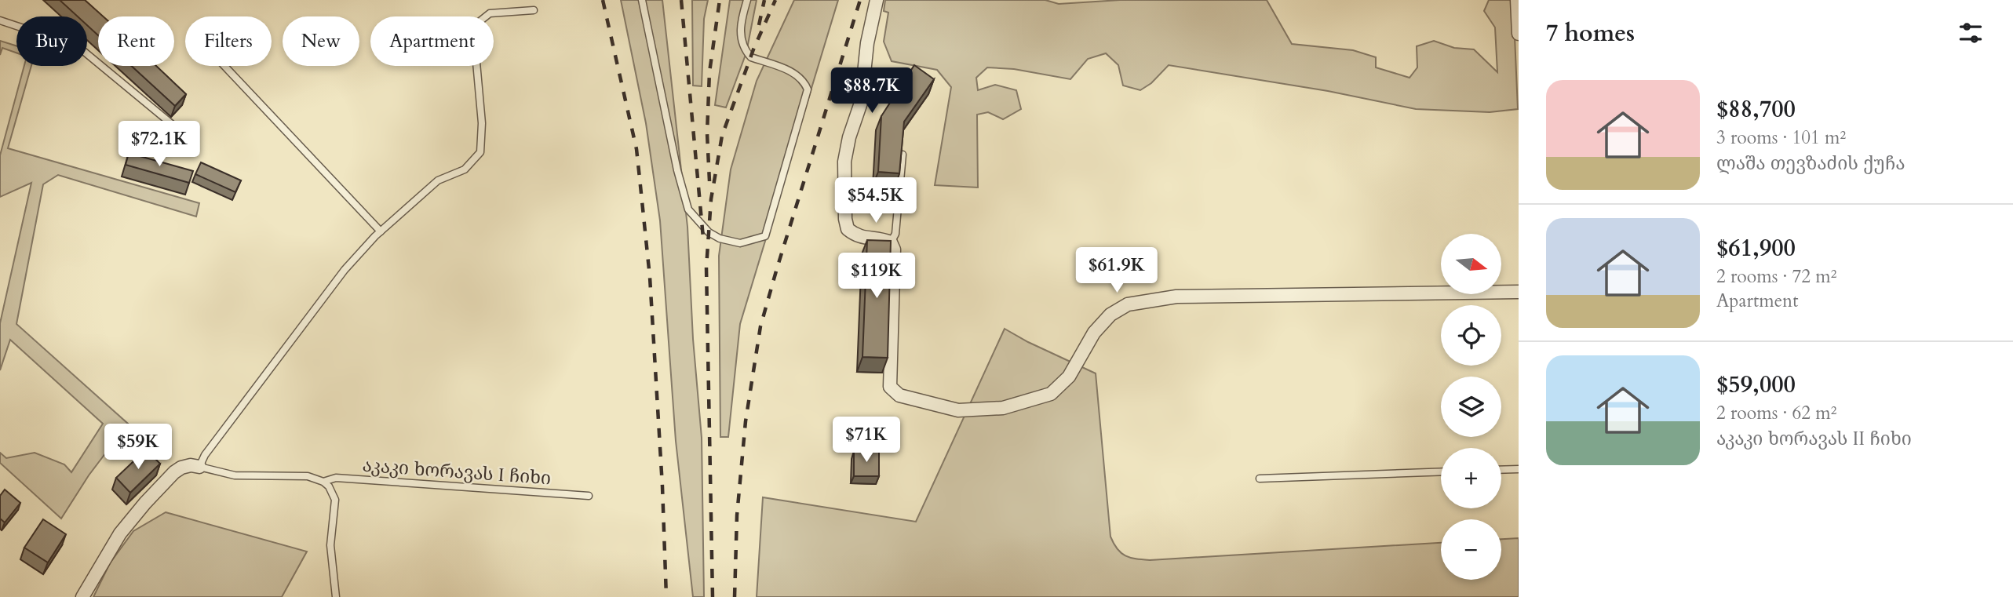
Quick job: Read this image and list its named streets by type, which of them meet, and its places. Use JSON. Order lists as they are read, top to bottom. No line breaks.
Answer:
{"streets":{"lane":["აკაკი ხორავას I ჩიხი"]},"north":"right","page":{"heading":"7 homes","chip":["Buy","Rent","Filters","New","Apartment"],"list":[{"name":"$88,700","note":"3 rooms · 101 m² · ლაშა თევზაძის ქუჩა"},{"name":"$61,900","note":"2 rooms · 72 m² · Apartment"},{"name":"$59,000","note":"2 rooms · 62 m² · აკაკი ხორავას II ჩიხი"}],"price":["$88.7K","$72.1K","$54.5K","$61.9K","$119K","$71K","$59K"],"map_buttons":["+","−"]}}
